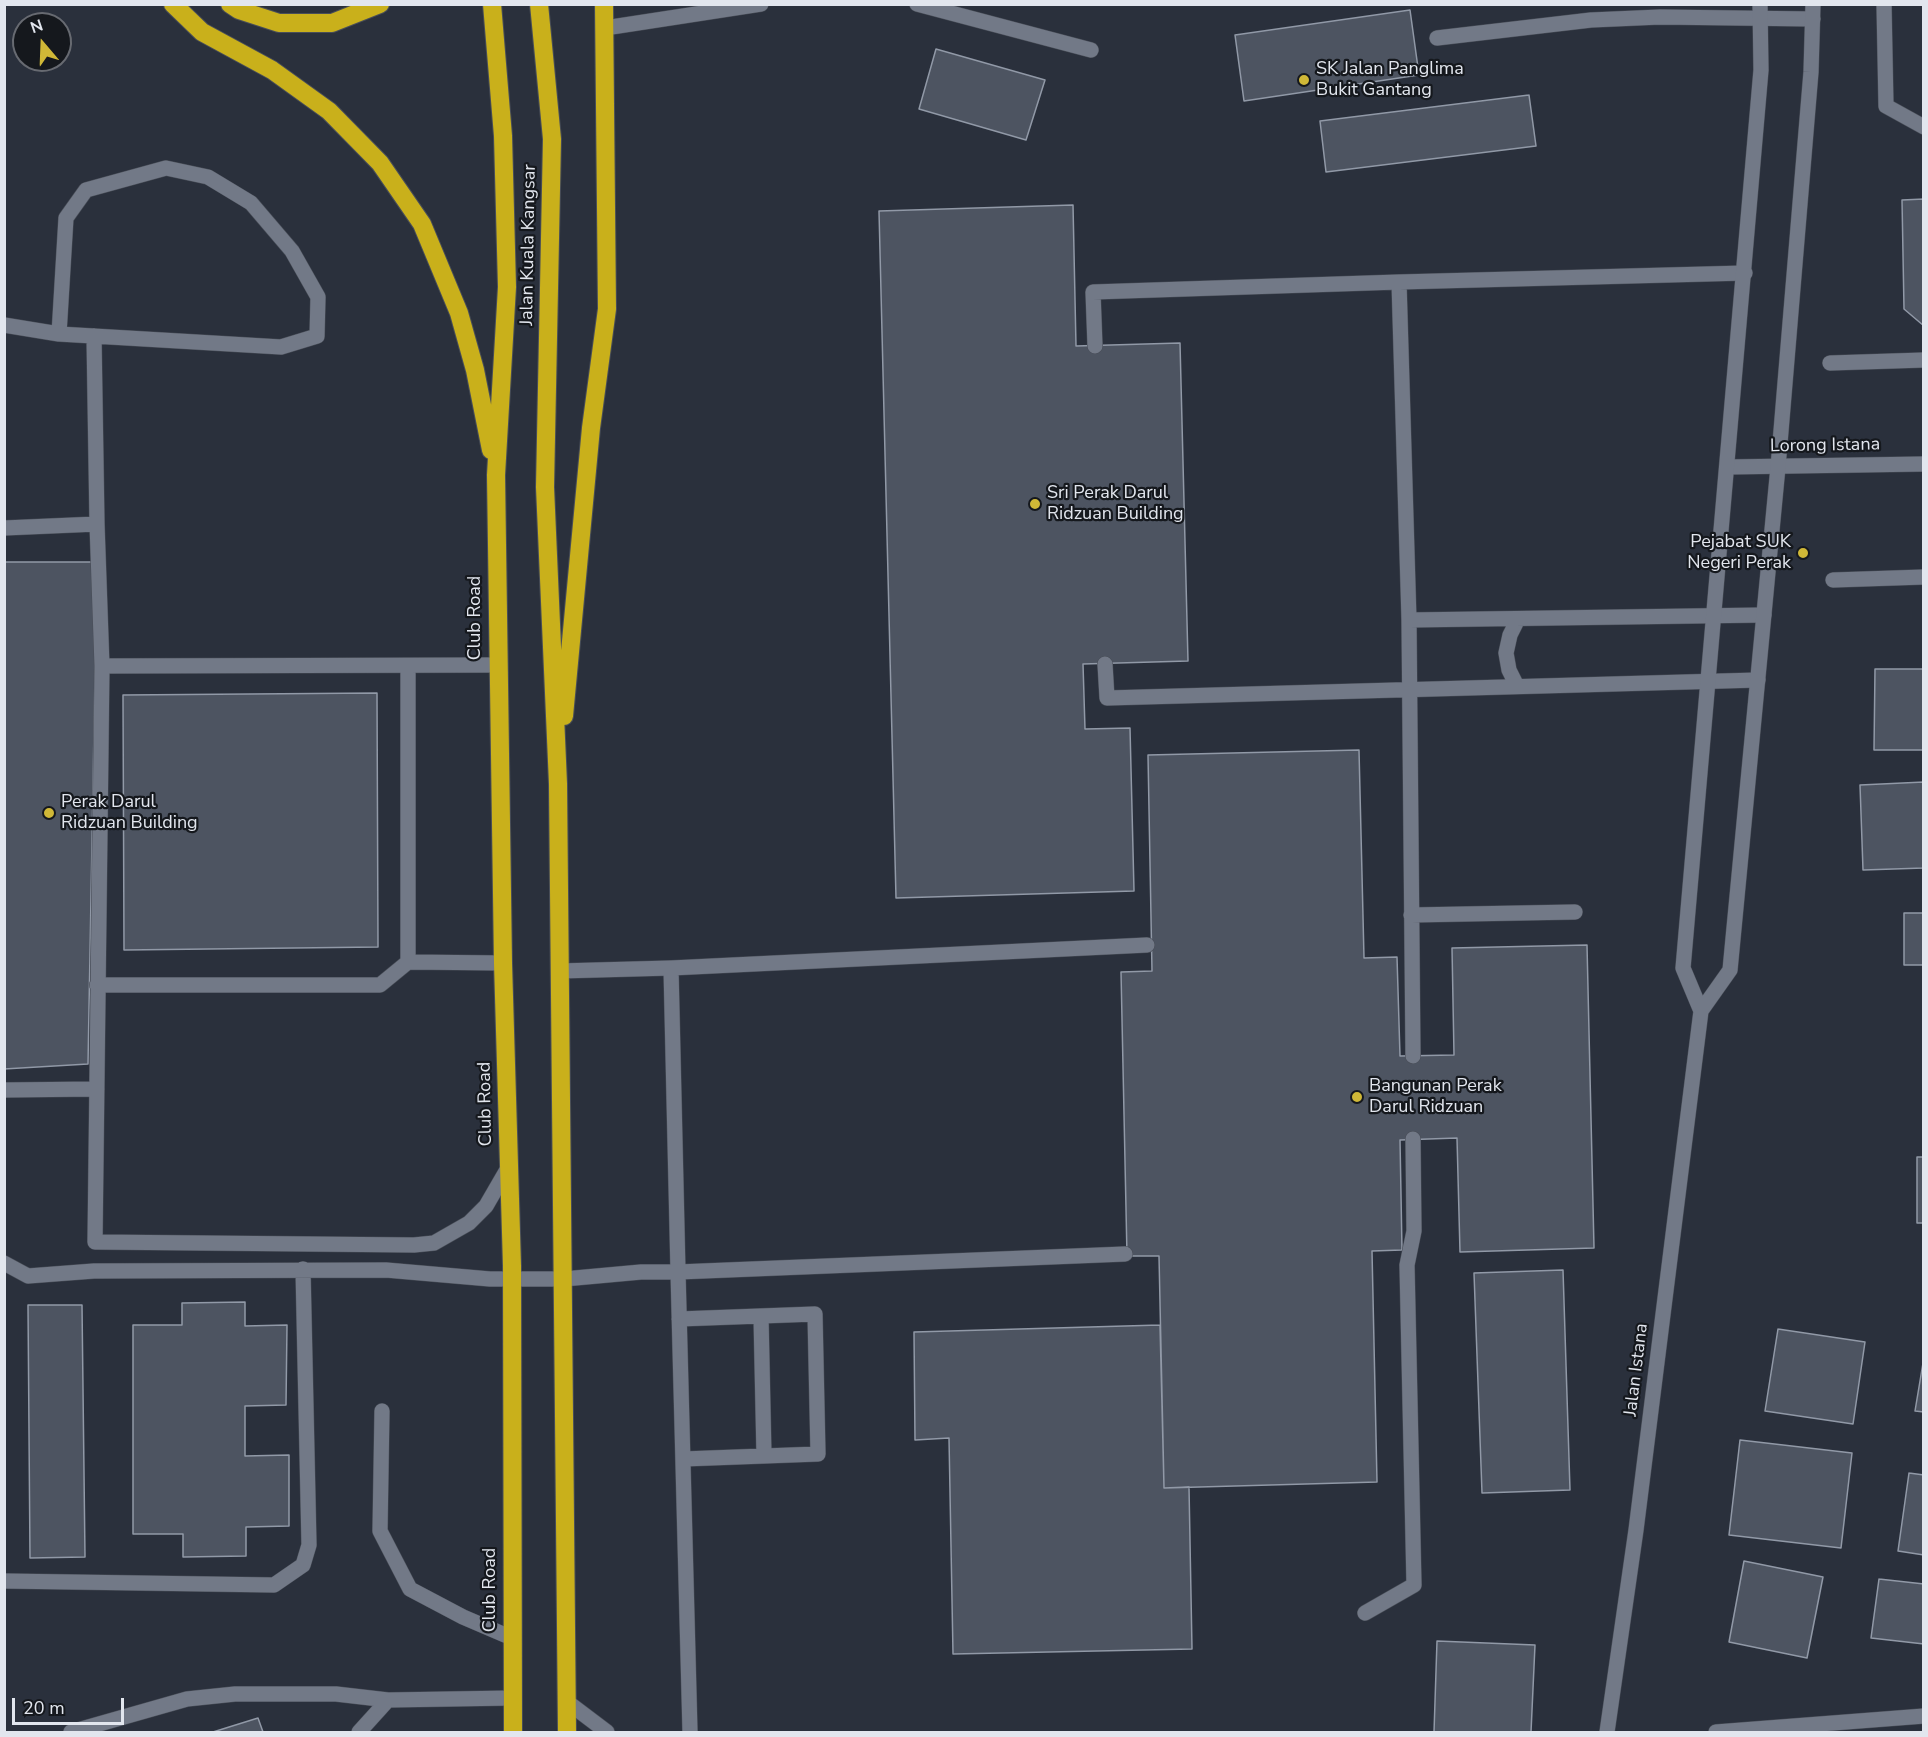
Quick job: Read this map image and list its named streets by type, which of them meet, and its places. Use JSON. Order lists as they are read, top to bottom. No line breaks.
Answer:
{"streets":{"highway":["Jalan Kuala Kangsar","Club Road"],"main road":["Lorong Istana","Jalan Istana"]},"crossings":[["Jalan Kuala Kangsar","Club Road"]],"places":["SK Jalan Panglima Bukit Gantang","Sri Perak Darul Ridzuan Building","Pejabat SUK Negeri Perak","Perak Darul Ridzuan Building","Bangunan Perak Darul Ridzuan"],"scale_bar":"20 m","north":"top"}
